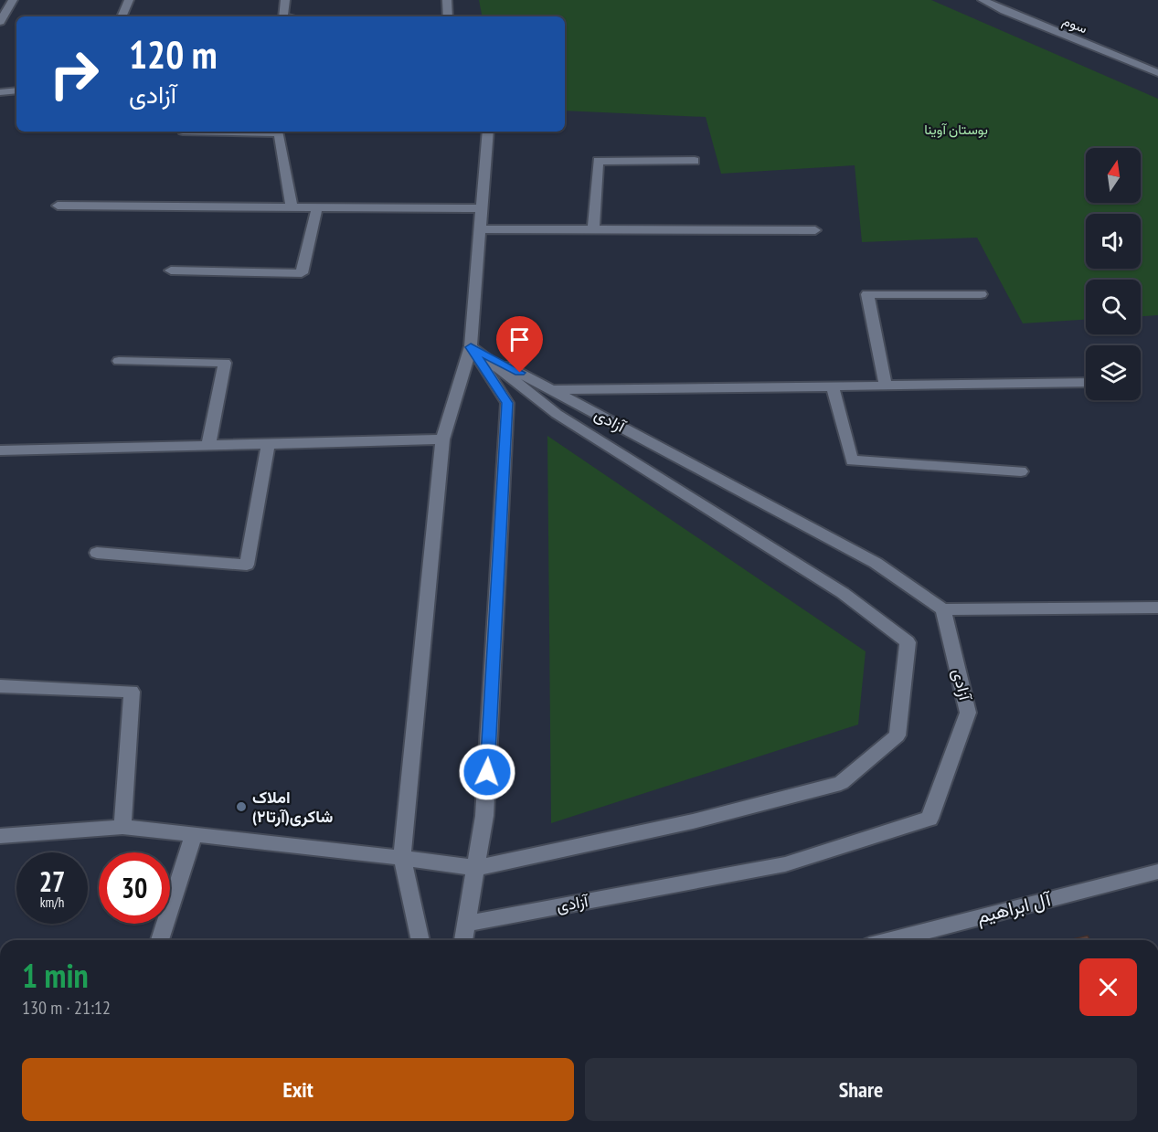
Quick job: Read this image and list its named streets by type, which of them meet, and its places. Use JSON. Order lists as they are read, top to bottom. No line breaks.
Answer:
{"streets":{"street":["سوم","آزادی","آل ابراهیم"]},"parks":["بوستان آوینا"],"places":["املاک شاکری(آرتا۲)"],"north":"top","page":{"turn":["120 m","آزادی"],"speed":"27 km/h","limit":"30","heading":["1 min","130 m · 21:12"],"buttons":["Exit","Share"]}}
